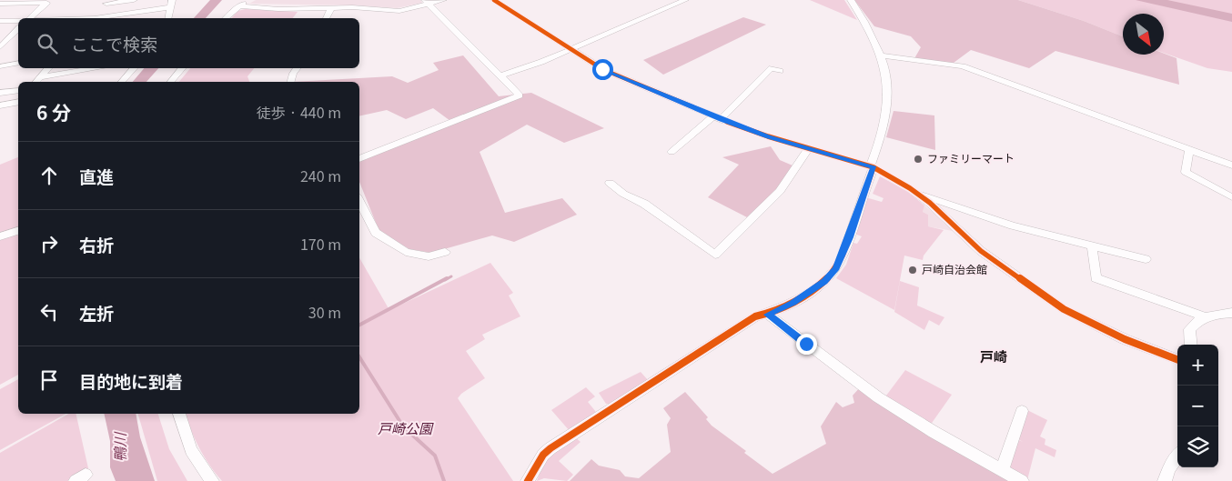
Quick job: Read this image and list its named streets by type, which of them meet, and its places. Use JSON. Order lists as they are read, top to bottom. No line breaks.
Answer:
{"districts":["戸崎"],"water":["鴨川"],"parks":["戸崎公園"],"places":["ファミリーマート","戸崎自治会館"],"north":"bottom right","page":{"search":"ここで検索","heading":["6 分","徒歩 · 440 m"],"list":[["直進","240 m"],["右折","170 m"],["左折","30 m"],"目的地に到着"],"map_buttons":["+","−"]}}
